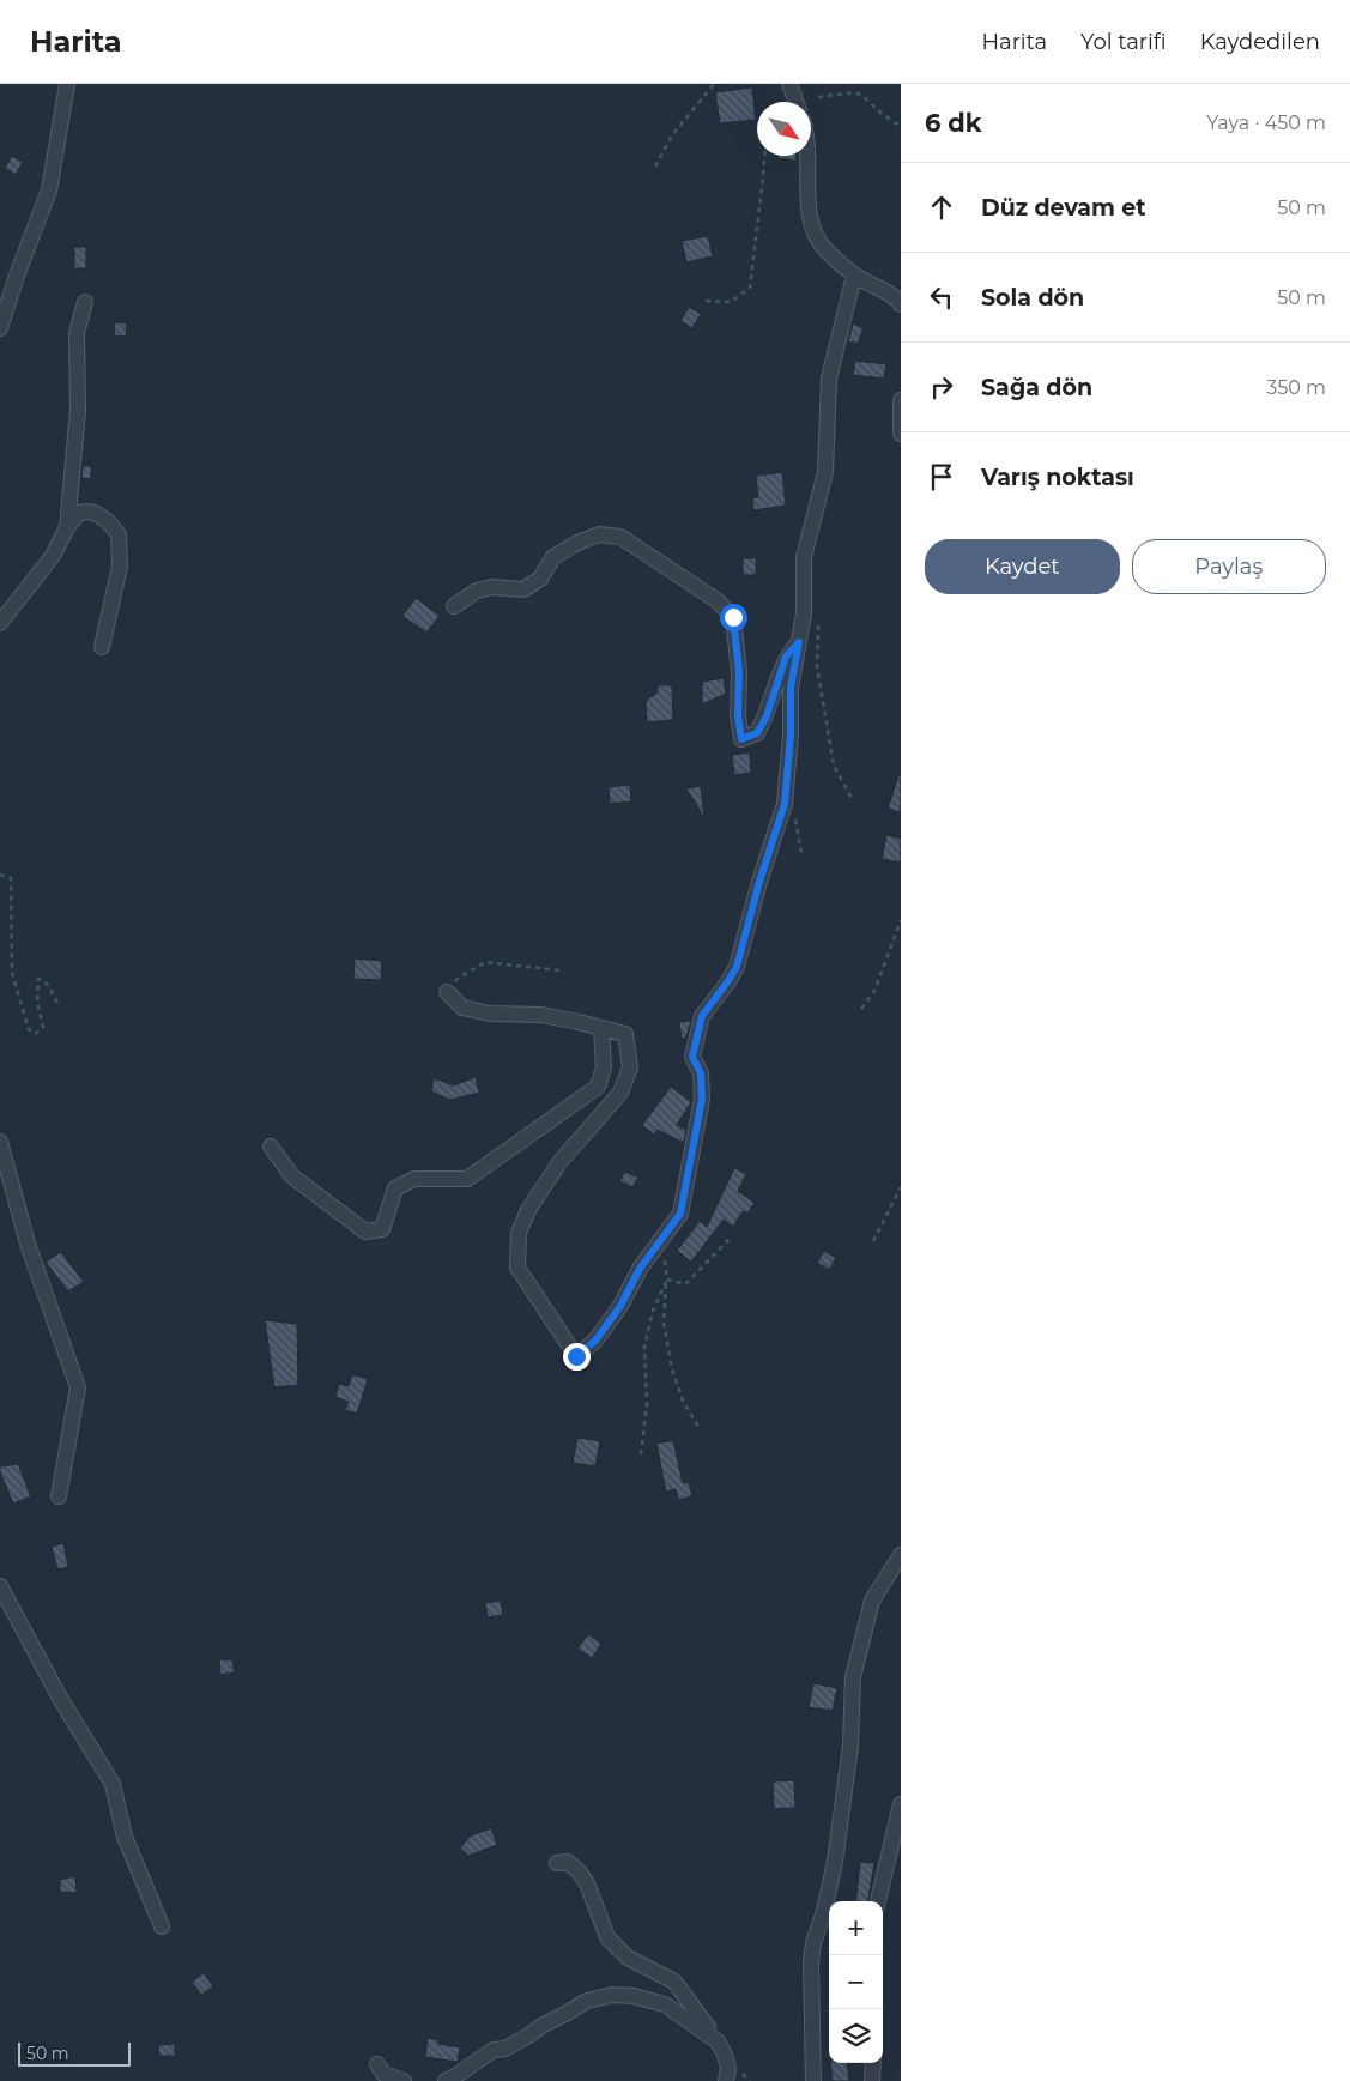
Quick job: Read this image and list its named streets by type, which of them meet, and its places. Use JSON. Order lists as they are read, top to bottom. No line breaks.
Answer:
{"scale_bar":"50 m","north":"bottom right","page":{"header":"Harita","nav":["Harita","Yol tarifi","Kaydedilen"],"heading":["6 dk","Yaya · 450 m"],"list":[["Düz devam et","50 m"],["Sola dön","50 m"],["Sağa dön","350 m"],"Varış noktası"],"buttons":["Kaydet","Paylaş"],"map_buttons":["+","−"],"scale":"50 m"}}
